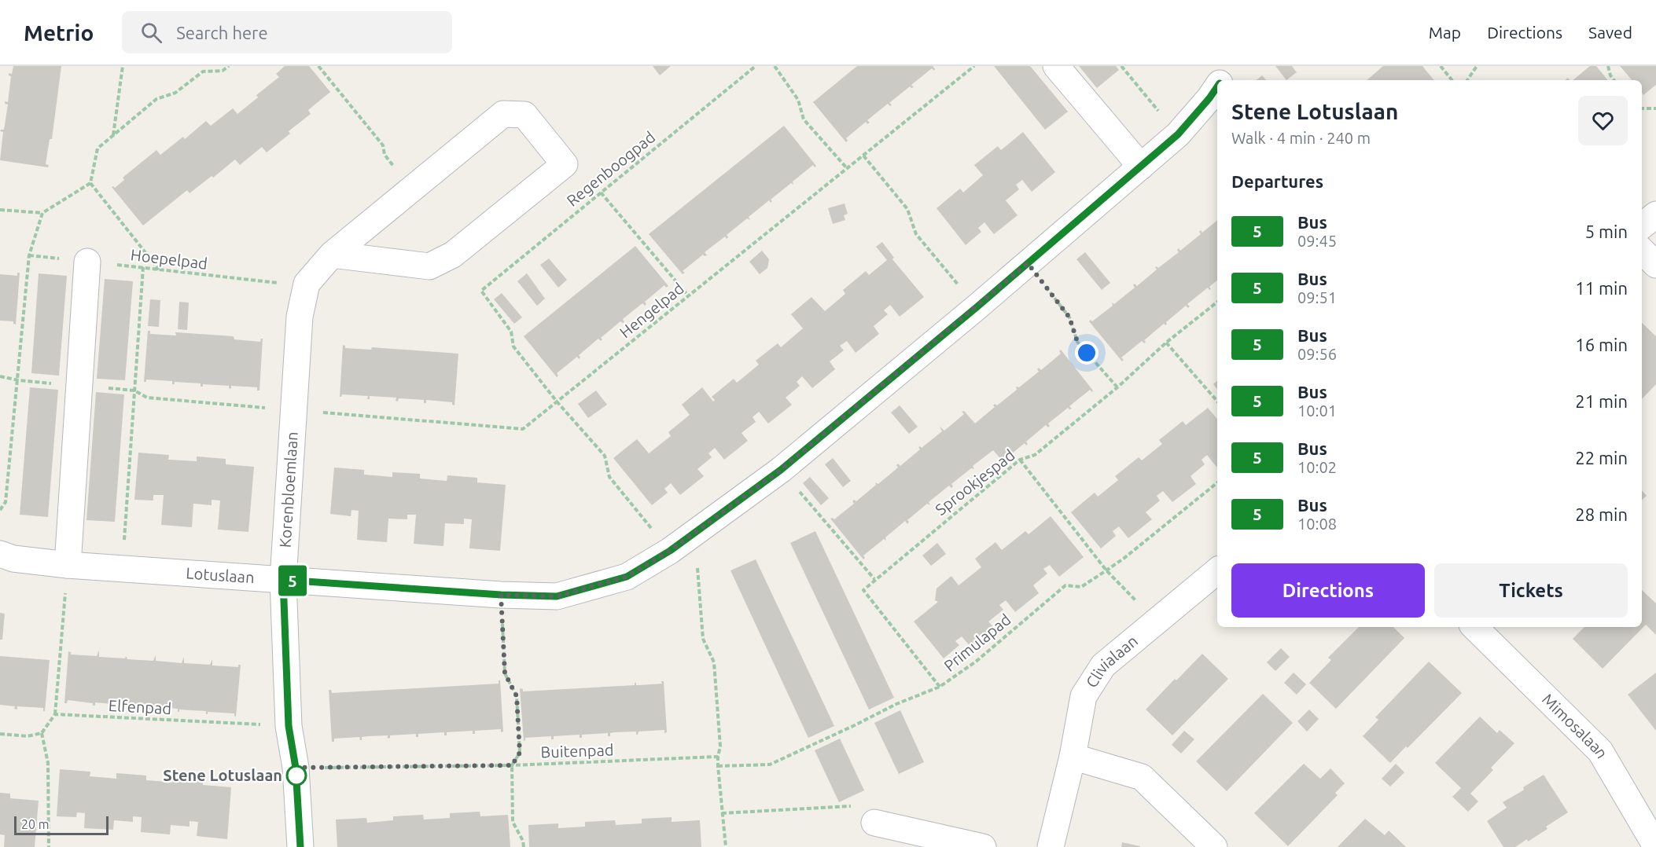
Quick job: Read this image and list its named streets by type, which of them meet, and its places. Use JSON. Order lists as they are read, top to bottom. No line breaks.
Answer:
{"streets":{"street":["Korenbloemlaan","Lotuslaan","Clivialaan","Mimosalaan"],"path":["Regenboogpad","Hoepelpad","Hengelpad","Sprookjespad","Primulapad","Elfenpad","Buitenpad"]},"crossings":[["Regenboogpad","Hengelpad"],["Hoepelpad","Korenbloemlaan"],["Hengelpad","Korenbloemlaan"],["Korenbloemlaan","Lotuslaan"],["Korenbloemlaan","Elfenpad"],["Korenbloemlaan","Buitenpad"]],"places":["Stene Lotuslaan"],"lines":["bus line 5"],"scale_bar":"20 m","page":{"header":"Metrio","search":"Search here","nav":["Map","Directions","Saved"],"on_map":"5","heading":[["Stene Lotuslaan","Walk · 4 min · 240 m"],"Departures"],"list":[{"mark":"5","name":"Bus","note":"09:45","value":"5 min"},{"mark":"5","name":"Bus","note":"09:51","value":"11 min"},{"mark":"5","name":"Bus","note":"09:56","value":"16 min"},{"mark":"5","name":"Bus","note":"10:01","value":"21 min"},{"mark":"5","name":"Bus","note":"10:02","value":"22 min"},{"mark":"5","name":"Bus","note":"10:08","value":"28 min"}],"buttons":["Directions","Tickets"],"scale":"20 m"}}
